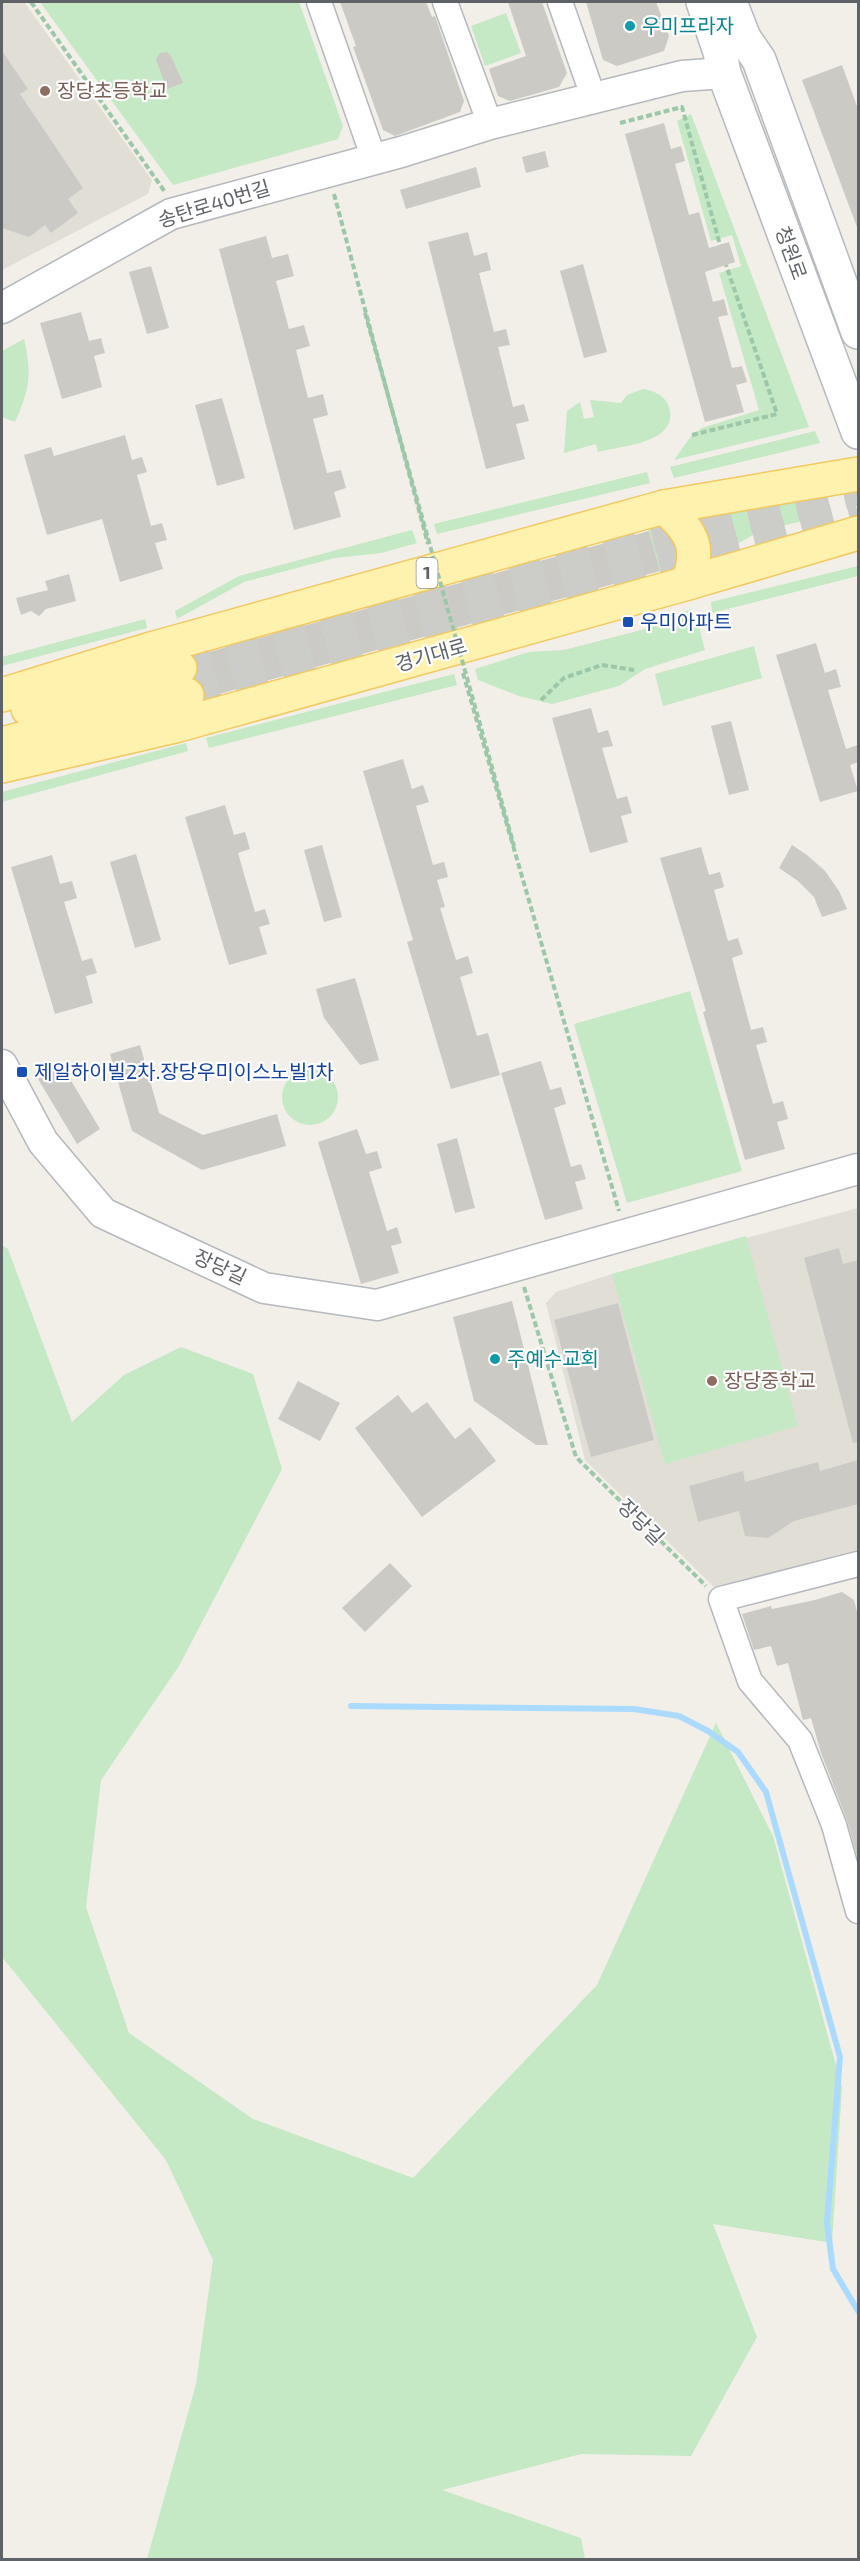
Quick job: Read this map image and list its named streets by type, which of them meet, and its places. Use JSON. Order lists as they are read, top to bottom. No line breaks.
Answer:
{"streets":{"main road":["청원로","1","경기대로"],"street":["송탄로40번길","장당길"]},"crossings":[["송탄로40번길","청원로"]],"places":{"other":["우미프라자","장당초등학교","주예수교회","장당중학교"],"transit":["우미아파트","제일하이빌2차.장당우미이스노빌1차"]}}
